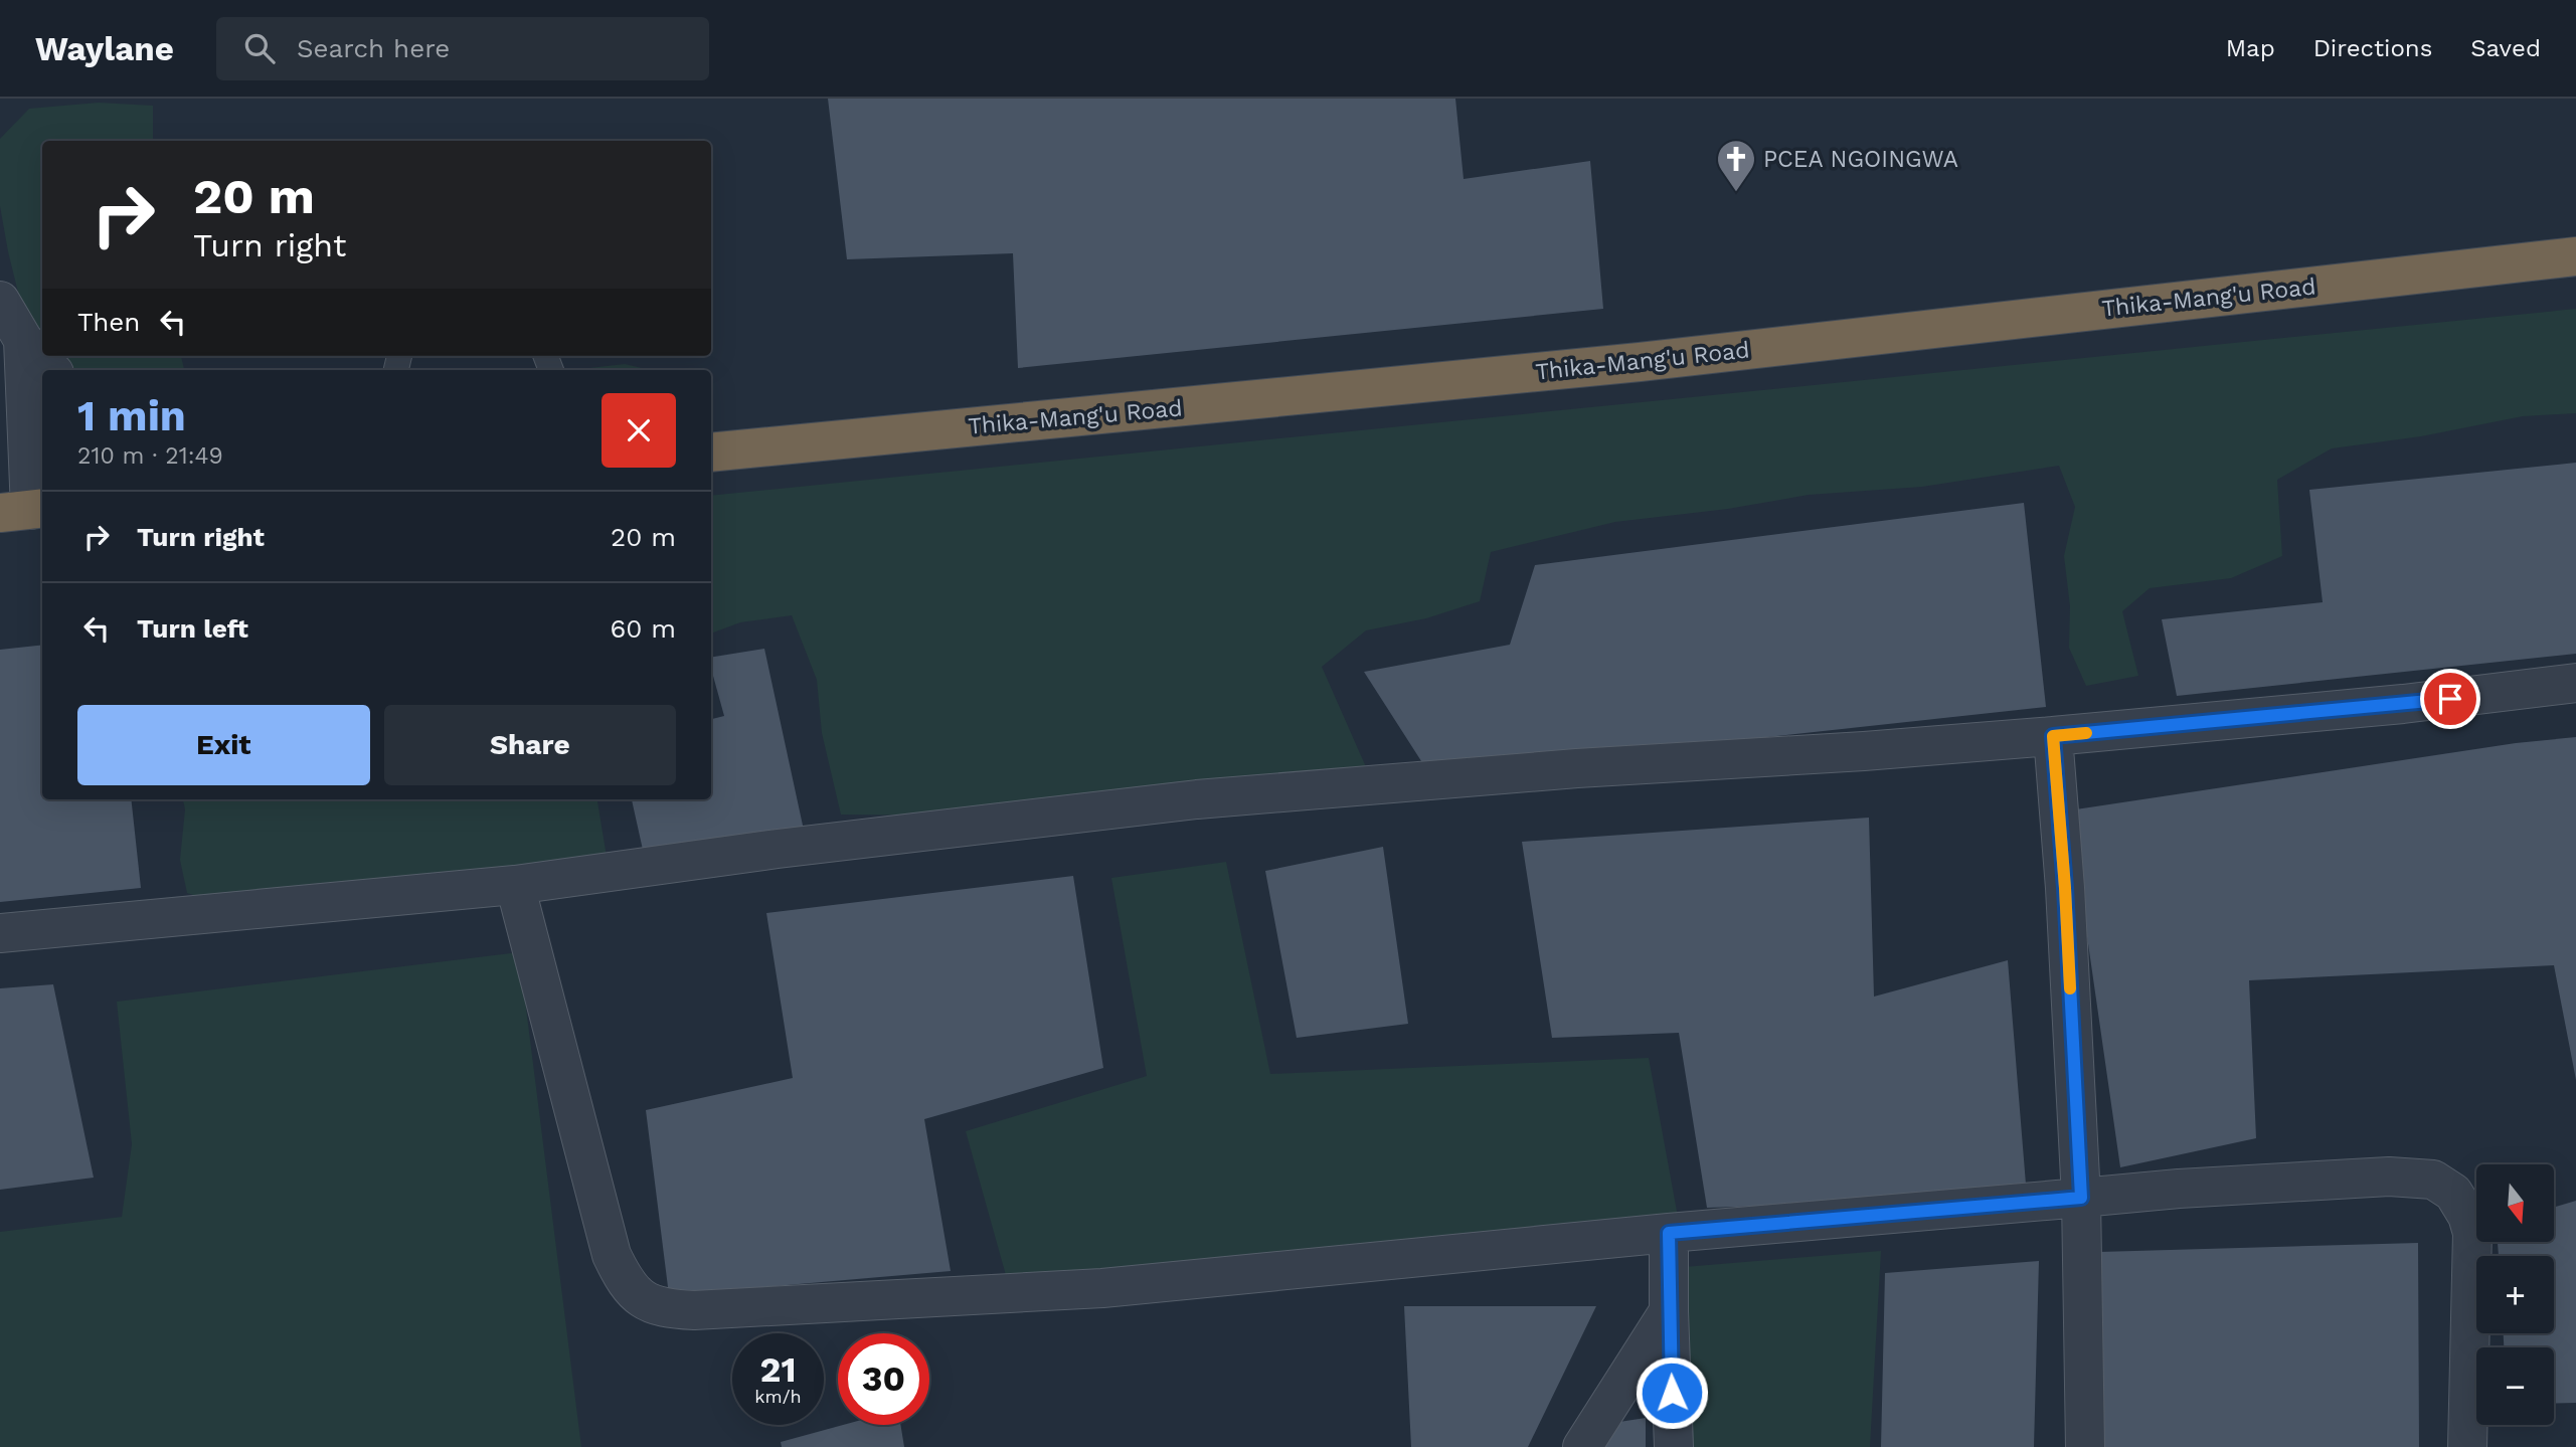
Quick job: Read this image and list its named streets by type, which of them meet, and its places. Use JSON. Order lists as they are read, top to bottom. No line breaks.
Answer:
{"streets":{"highway":["Thika-Mang'u Road"]},"places":{"church":["PCEA NGOINGWA"]},"north":"bottom","page":{"header":"Waylane","search":"Search here","nav":["Map","Directions","Saved"],"turn":["20 m","Turn right"],"then":"Then","heading":["1 min","210 m · 21:49"],"list":[{"name":"Turn right","value":"20 m"},{"name":"Turn left","value":"60 m"}],"buttons":["Exit","Share"],"map_buttons":["+","−"],"speed":"21 km/h","limit":"30"}}
